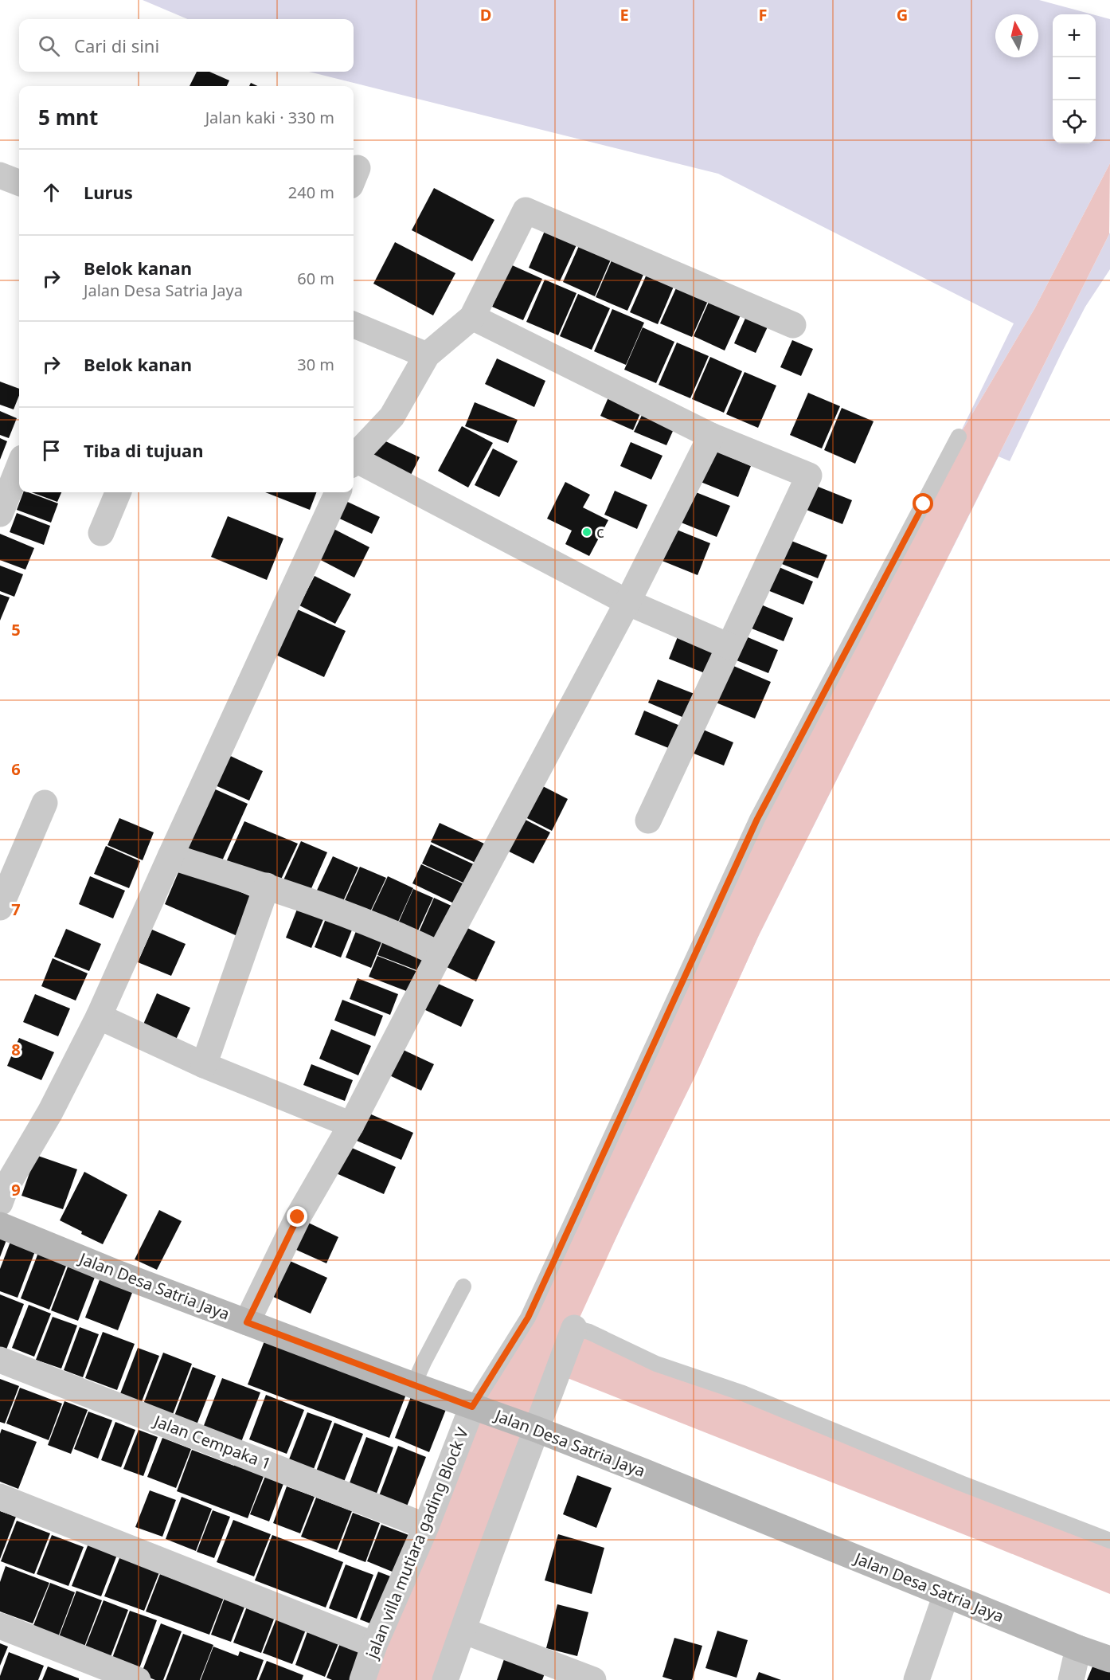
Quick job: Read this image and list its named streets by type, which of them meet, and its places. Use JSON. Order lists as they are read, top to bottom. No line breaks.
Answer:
{"streets":{"street":["Jalan Desa Satria Jaya","Jalan Cempaka 1","jalan villa mutiara gading Block V"]},"crossings":[["Jalan Desa Satria Jaya","jalan villa mutiara gading Block V"],["Jalan Cempaka 1","jalan villa mutiara gading Block V"]],"places":["c"],"north":"top","page":{"map_buttons":["+","−"],"search":"Cari di sini","heading":["5 mnt","Jalan kaki · 330 m"],"list":[["Lurus","240 m"],["Belok kanan","Jalan Desa Satria Jaya","60 m"],["Belok kanan","30 m"],"Tiba di tujuan"]},"grid":{"columns":["D","E","F","G"],"rows":["5","6","7","8","9"]}}
